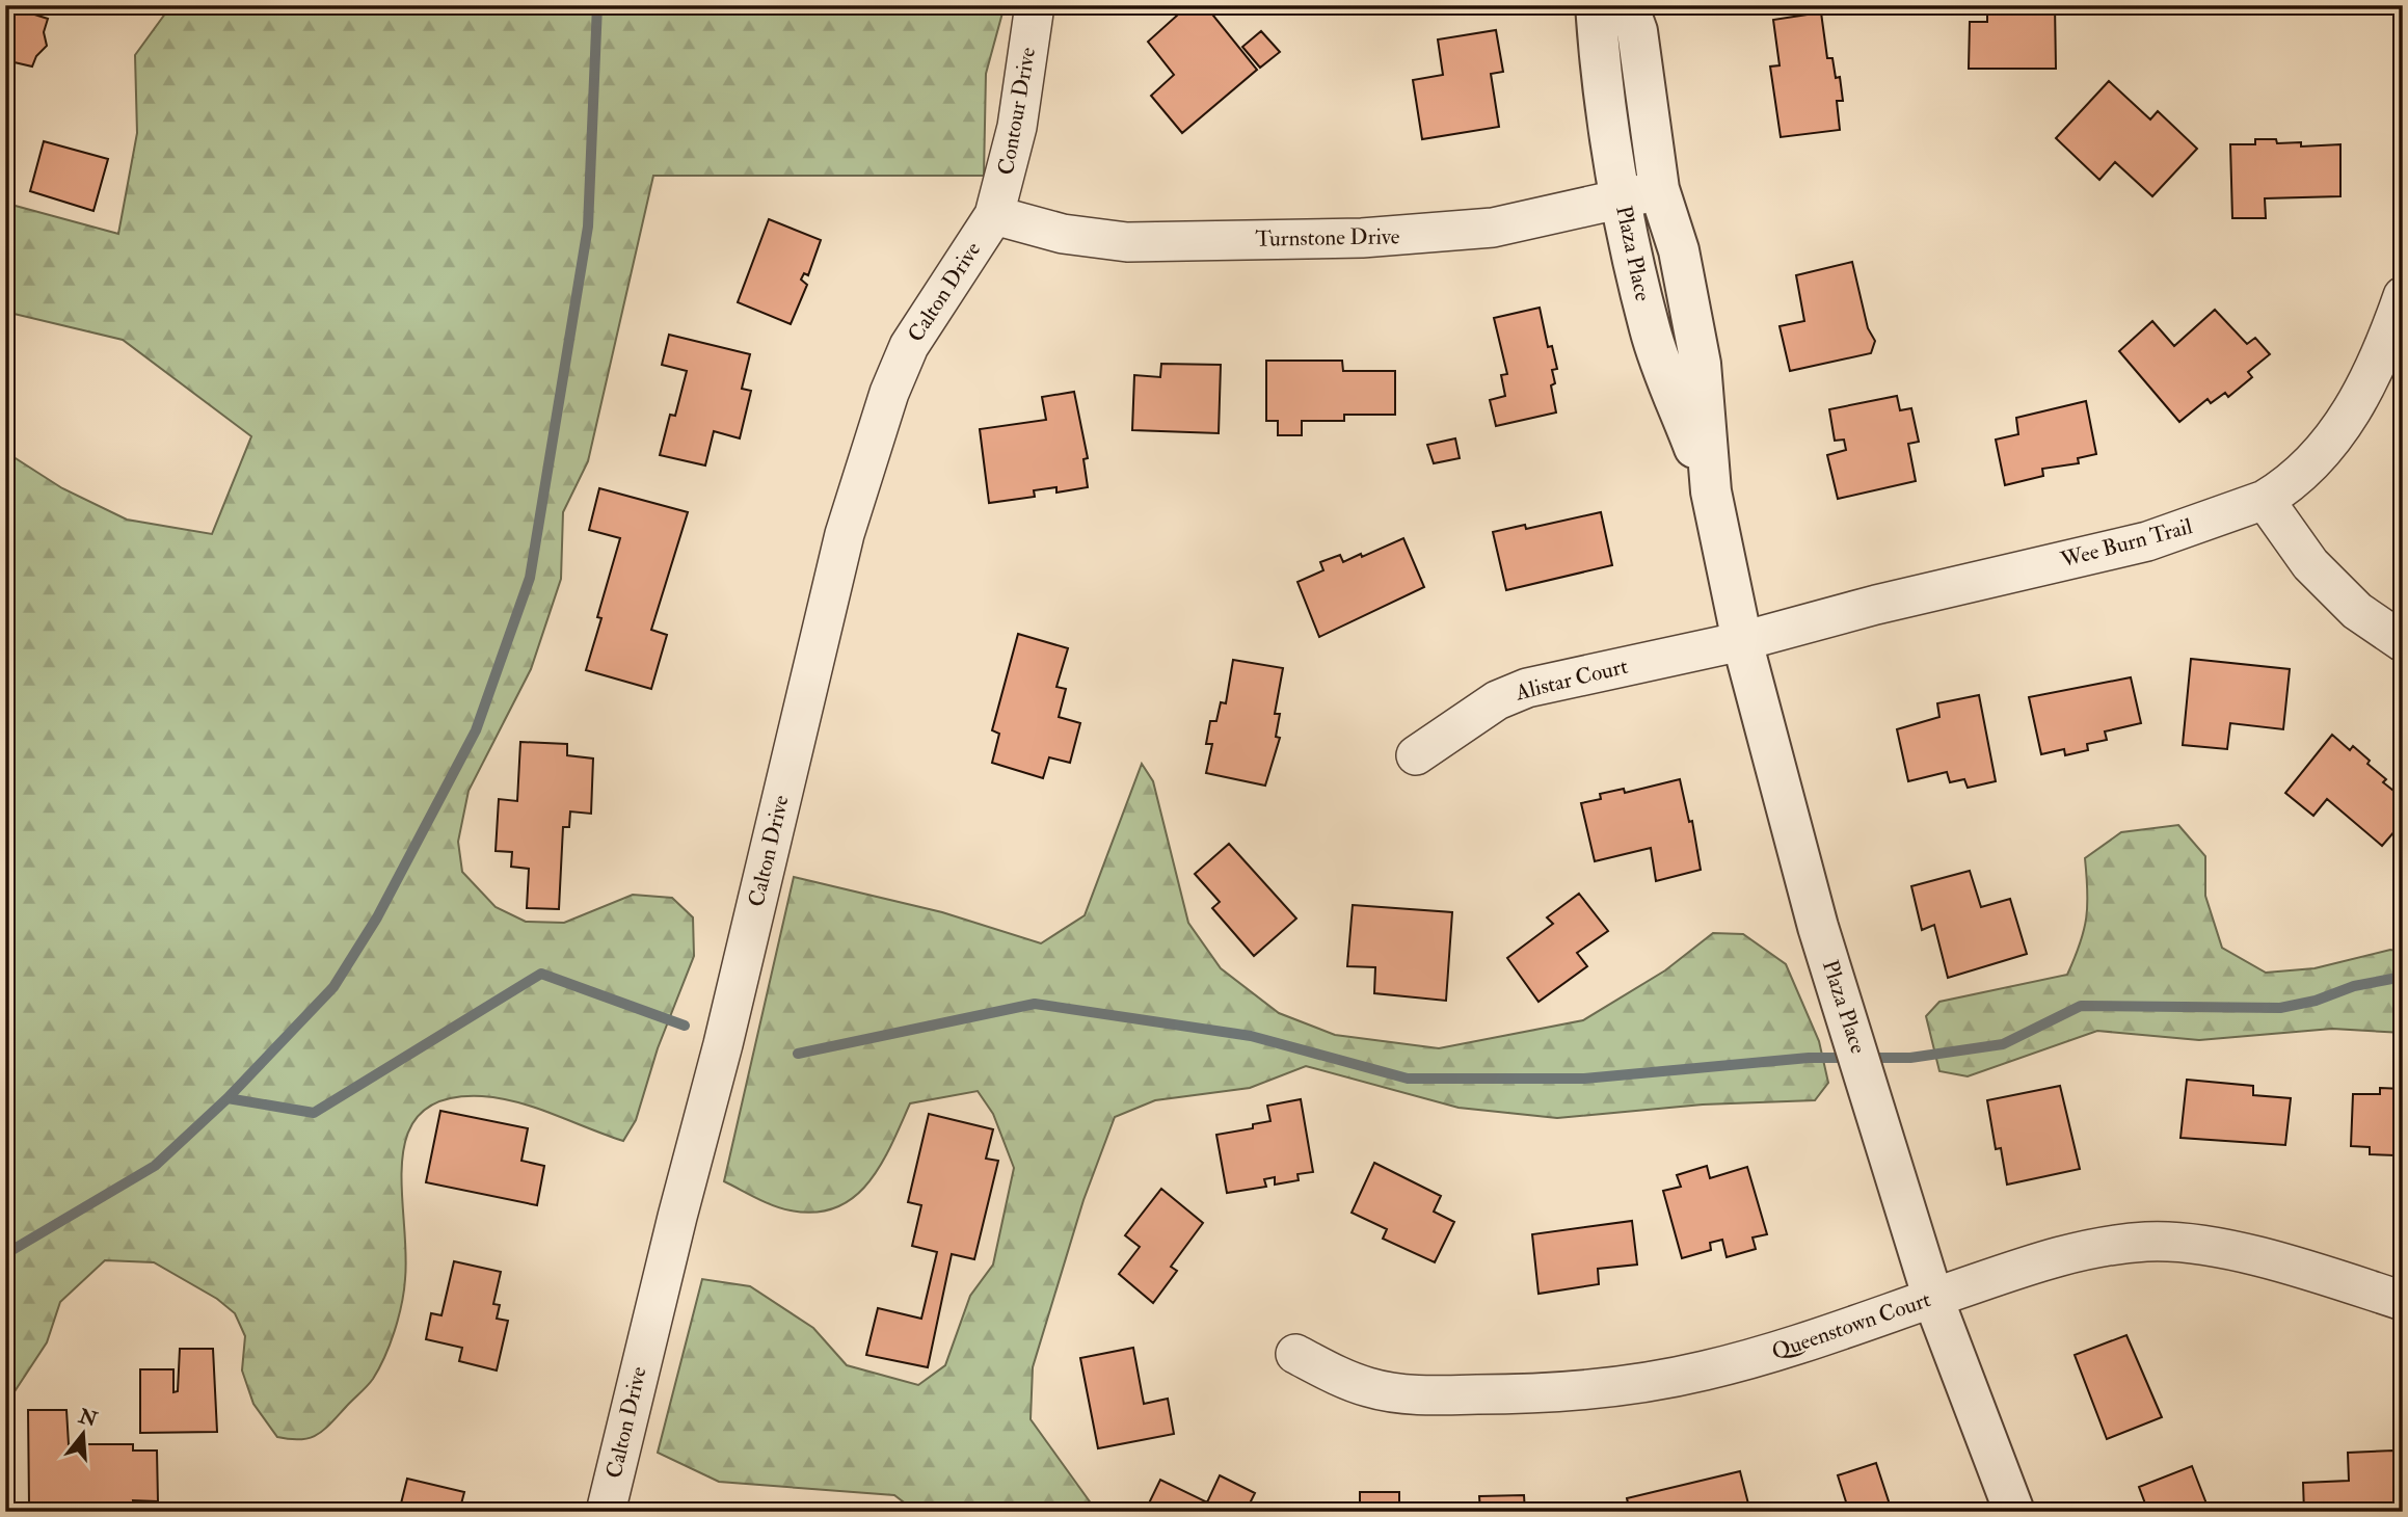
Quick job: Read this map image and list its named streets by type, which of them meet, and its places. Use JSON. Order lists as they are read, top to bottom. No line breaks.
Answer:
{"streets":{"street":["Contour Drive","Turnstone Drive","Plaza Place","Calton Drive","Wee Burn Trail","Alistar Court","Queenstown Court"]},"crossings":[["Contour Drive","Turnstone Drive"],["Contour Drive","Calton Drive"],["Turnstone Drive","Plaza Place"],["Turnstone Drive","Calton Drive"],["Plaza Place","Wee Burn Trail"],["Plaza Place","Alistar Court"],["Plaza Place","Queenstown Court"],["Wee Burn Trail","Alistar Court"]],"north":"top"}
